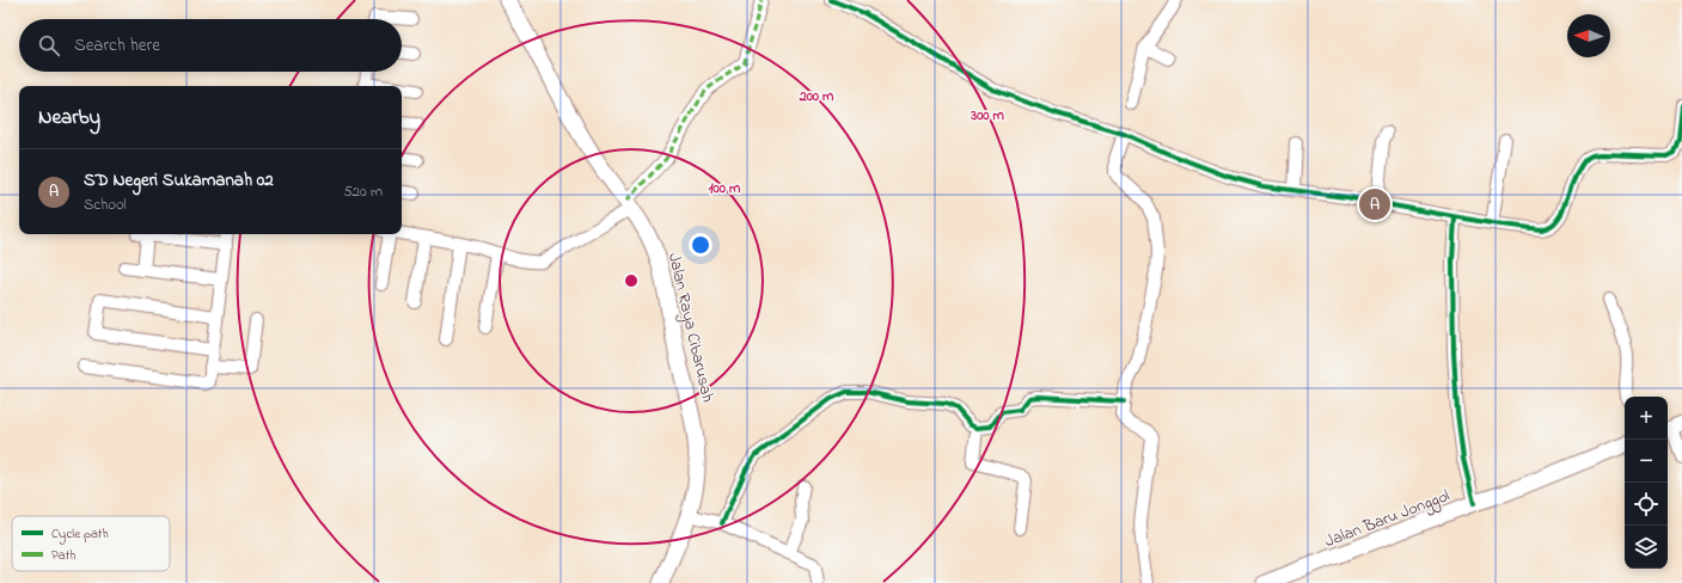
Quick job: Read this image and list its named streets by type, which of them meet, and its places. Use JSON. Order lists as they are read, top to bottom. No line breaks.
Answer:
{"streets":{"main road":["Jalan Raya Cibarusah","Jalan Baru Jonggol"]},"legend":["Cycle path","Path"],"north":"left","page":{"search":"Search here","heading":"Nearby","list":[{"mark":"A","name":"SD Negeri Sukamanah 02","note":"School","value":"520 m"}],"pins":"A","map_buttons":["+","−"]},"rings":["200 m","300 m","100 m"]}
